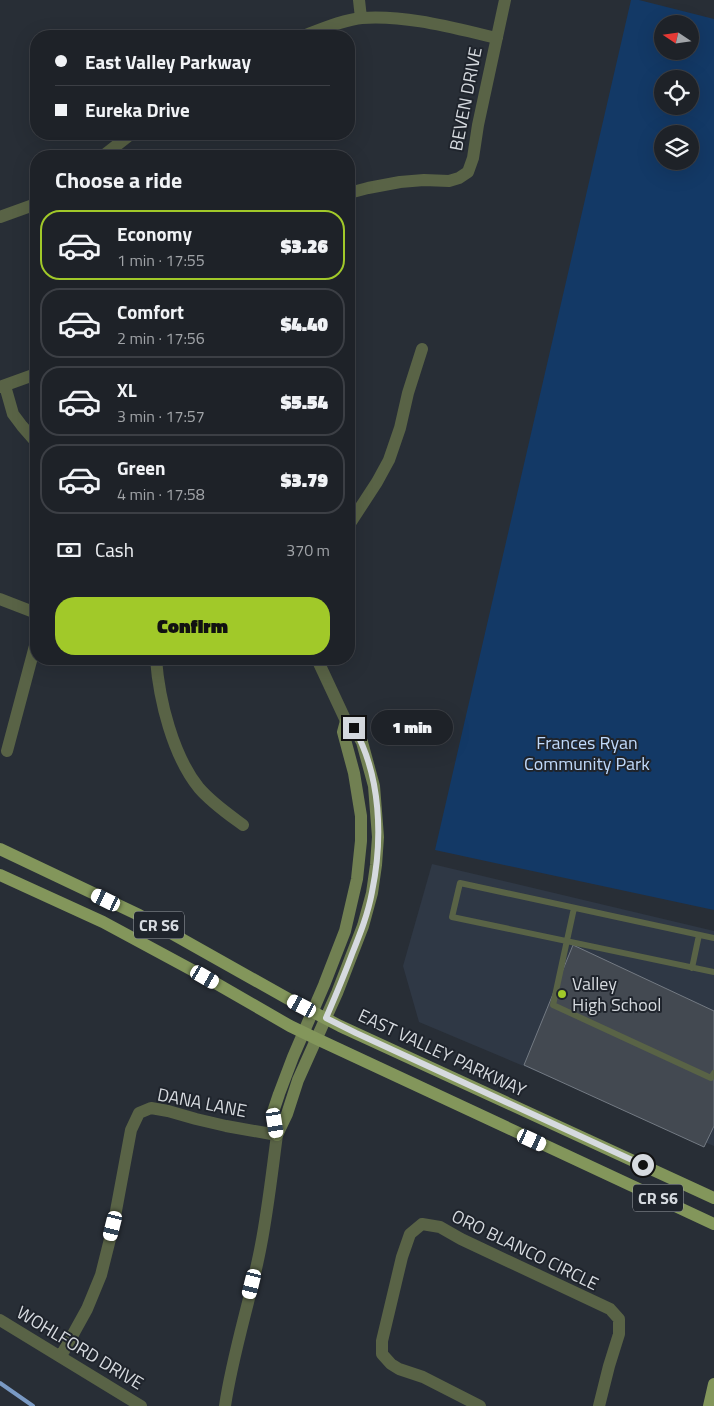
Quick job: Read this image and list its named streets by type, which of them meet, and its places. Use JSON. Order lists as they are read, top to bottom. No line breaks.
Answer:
{"streets":{"main road":["CR S6","EAST VALLEY PARKWAY"],"street":["BEVEN DRIVE","DANA LANE","ORO BLANCO CIRCLE","WOHLFORD DRIVE"]},"crossings":[["DANA LANE","WOHLFORD DRIVE"]],"parks":["Frances Ryan Community Park"],"places":["Valley High School"],"north":"left","page":{"banner":["East Valley Parkway","Eureka Drive"],"heading":"Choose a ride","list":[{"name":"Economy","note":"1 min · 17:55","value":"$3.26"},{"name":"Comfort","note":"2 min · 17:56","value":"$4.40"},{"name":"XL","note":"3 min · 17:57","value":"$5.54"},{"name":"Green","note":"4 min · 17:58","value":"$3.79"}],"pay":["Cash","370 m"],"buttons":"Confirm","bubble":"1 min"}}
